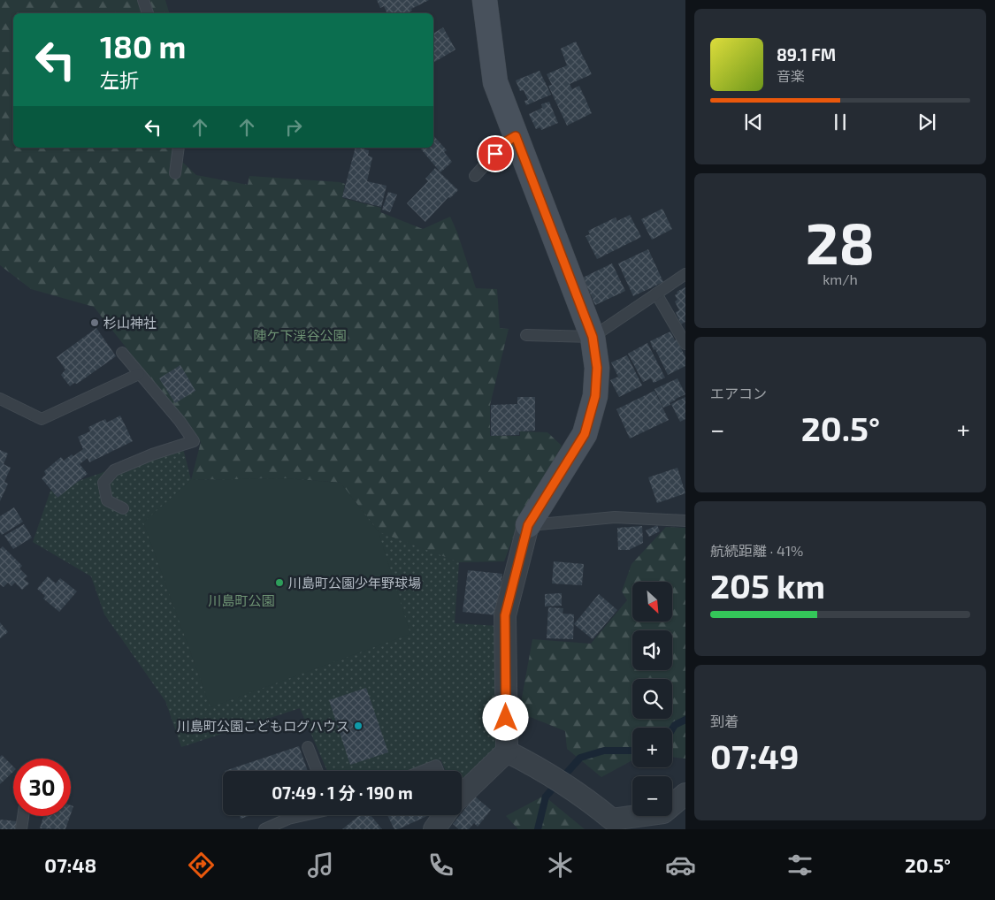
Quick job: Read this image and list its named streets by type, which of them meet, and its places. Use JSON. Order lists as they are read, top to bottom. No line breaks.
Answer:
{"parks":["陣ケ下渓谷公園","川島町公園"],"places":["杉山神社","川島町公園少年野球場","川島町公園こどもログハウス"],"north":"bottom right","page":{"turn":["180 m","左折"],"song":["89.1 FM","音楽"],"tile":[["28","km/h"],"エアコン",["航続距離 · 41%","205 km"],["到着","07:49"]],"heat":["−","20.5°","+"],"map_buttons":["+","−"],"limit":"30","trip":"07:49 · 1 分 · 190 m","tabs":["07:48","20.5°"]}}
